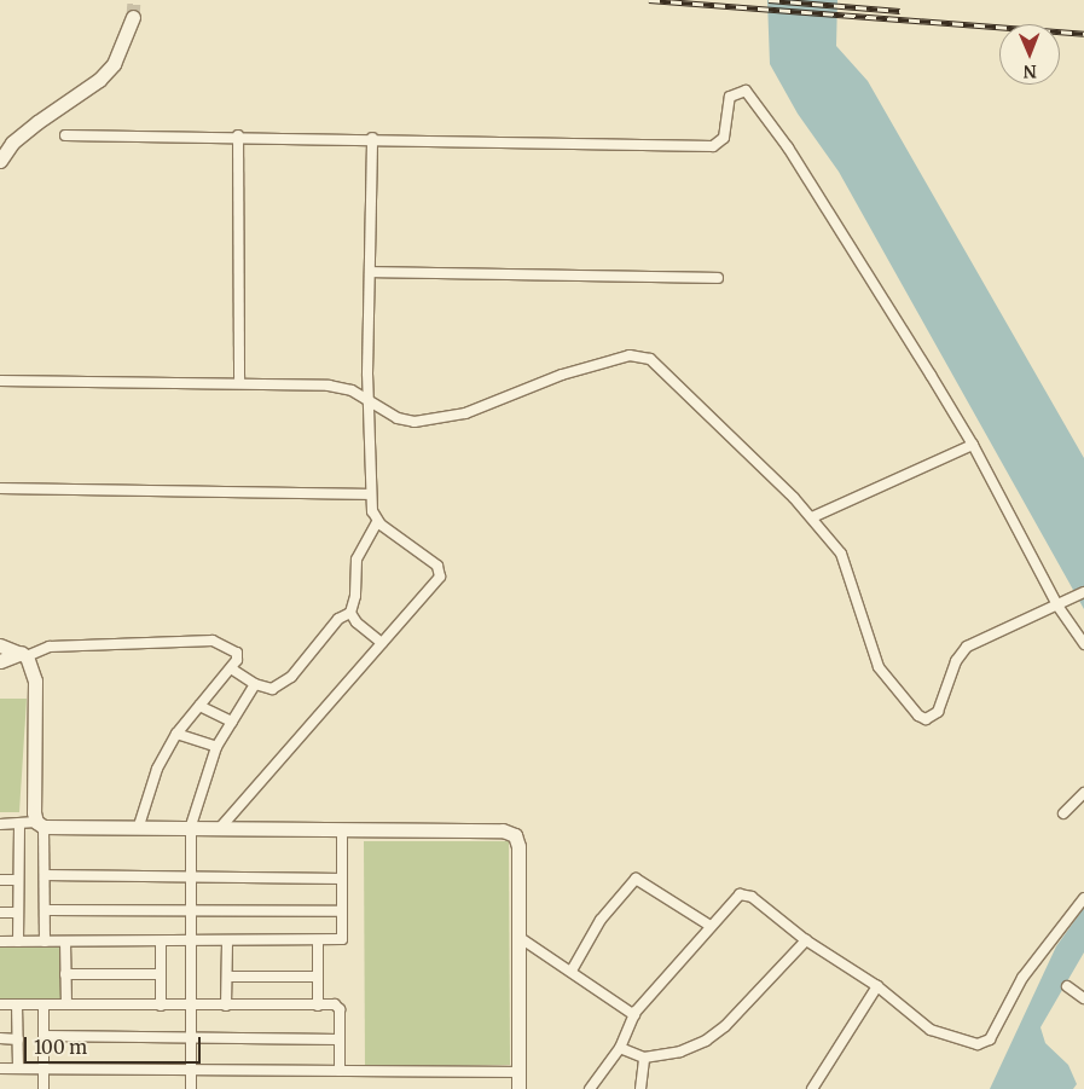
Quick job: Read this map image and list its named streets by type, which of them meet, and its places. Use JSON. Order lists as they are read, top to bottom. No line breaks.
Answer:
{"scale_bar":"100 m","north":"bottom"}
